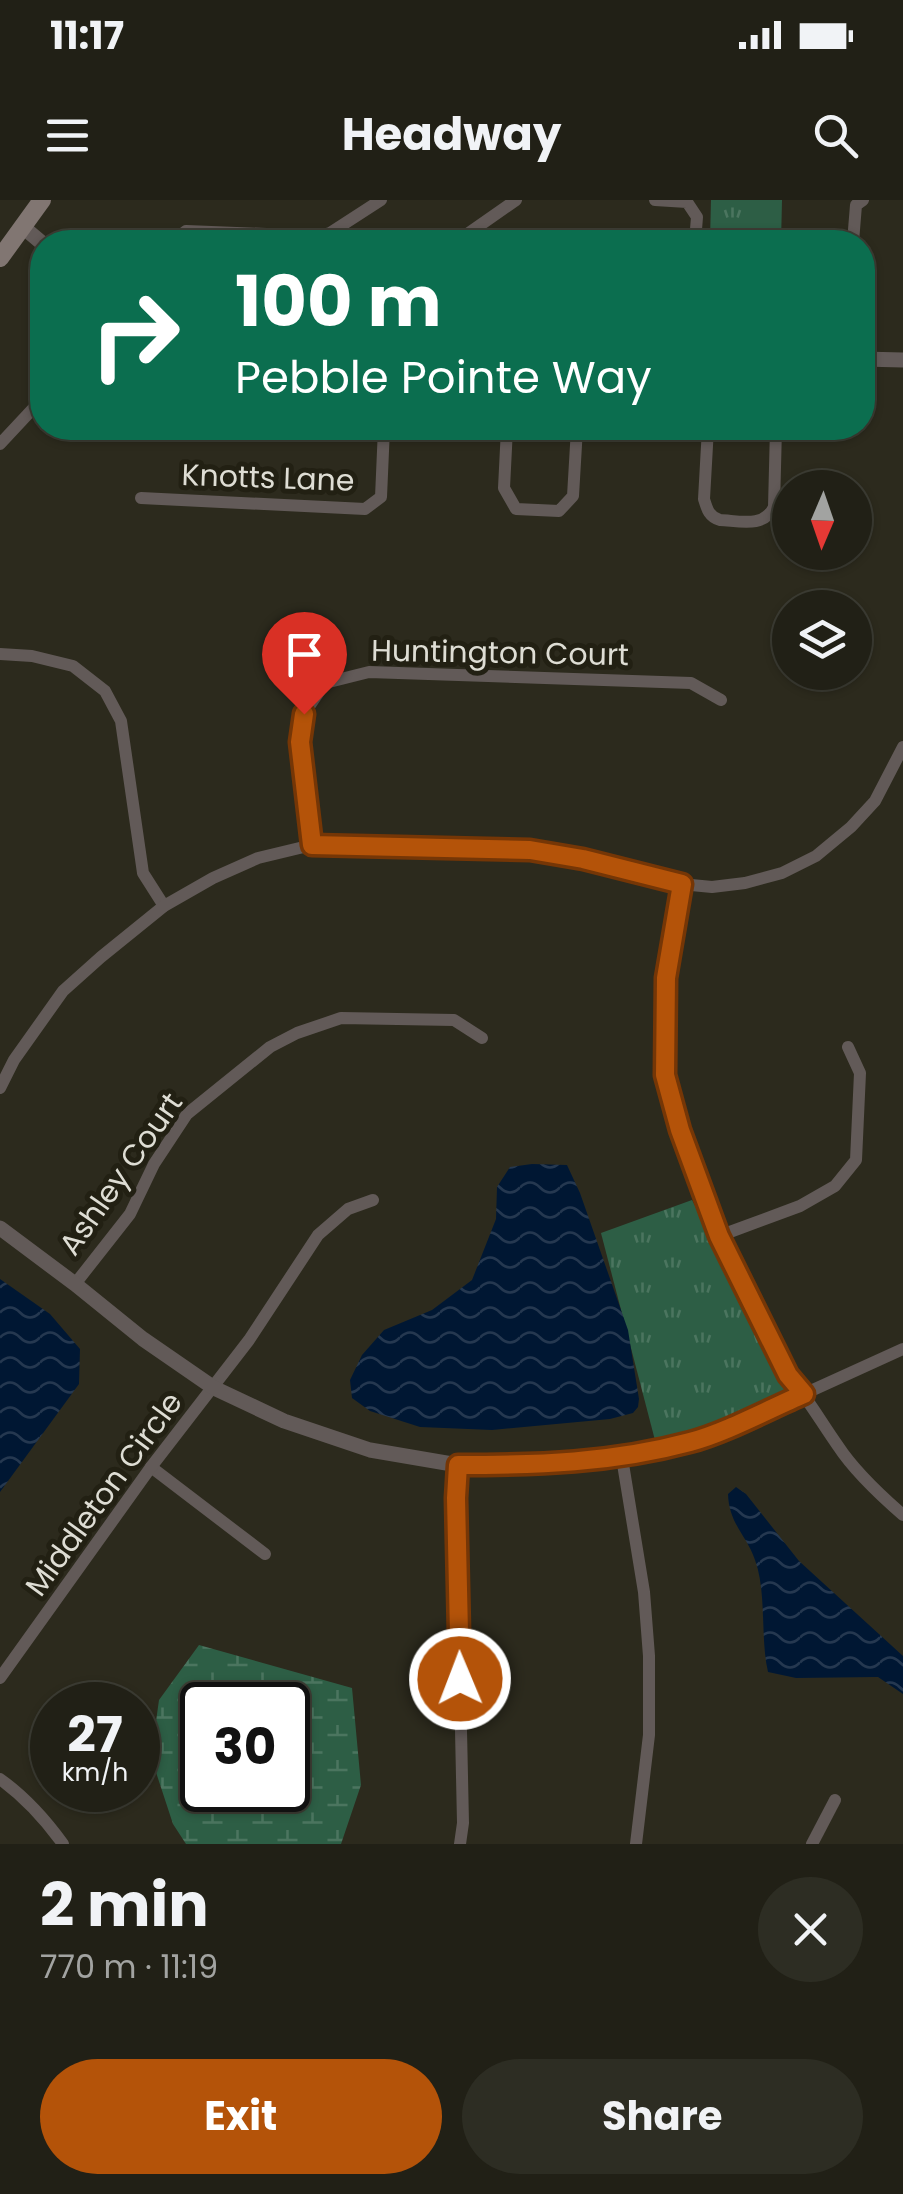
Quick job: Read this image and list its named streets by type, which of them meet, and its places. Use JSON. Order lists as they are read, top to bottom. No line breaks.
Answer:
{"streets":{"street":["Knotts Lane","Huntington Court","Ashley Court","Middleton Circle"]},"north":"bottom","page":{"status":"11:17","header":"Headway","turn":["100 m","Pebble Pointe Way"],"speed":"27 km/h","limit":"30","heading":["2 min","770 m · 11:19"],"buttons":["Exit","Share"]}}
